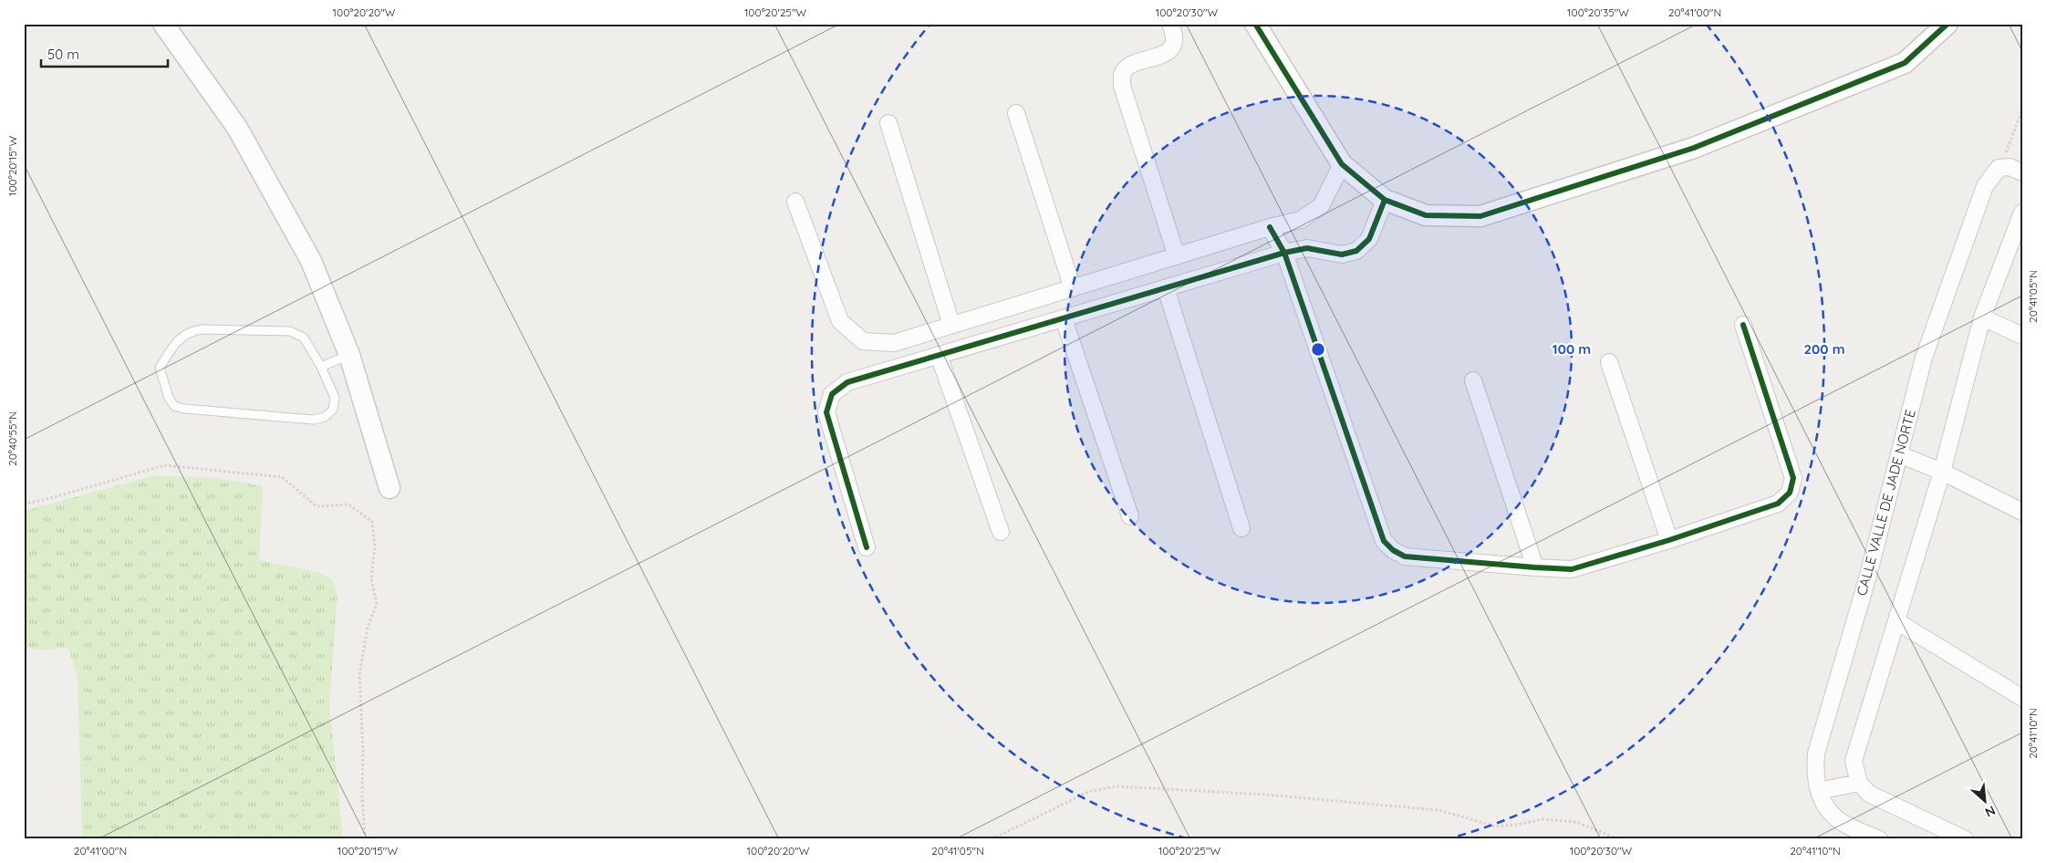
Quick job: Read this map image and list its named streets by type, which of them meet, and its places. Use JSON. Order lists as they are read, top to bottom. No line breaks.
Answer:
{"streets":{"street":["CALLE VALLE DE JADE NORTE"]},"scale_bar":"50 m","north":"bottom right","coordinates":["100°20'20\"W","100°20'25\"W","100°20'30\"W","100°20'35\"W","20°41'00\"N","100°20'15\"W","20°41'05\"N","20°40'55\"N","20°41'10\"N"],"rings":["100 m","200 m"]}
